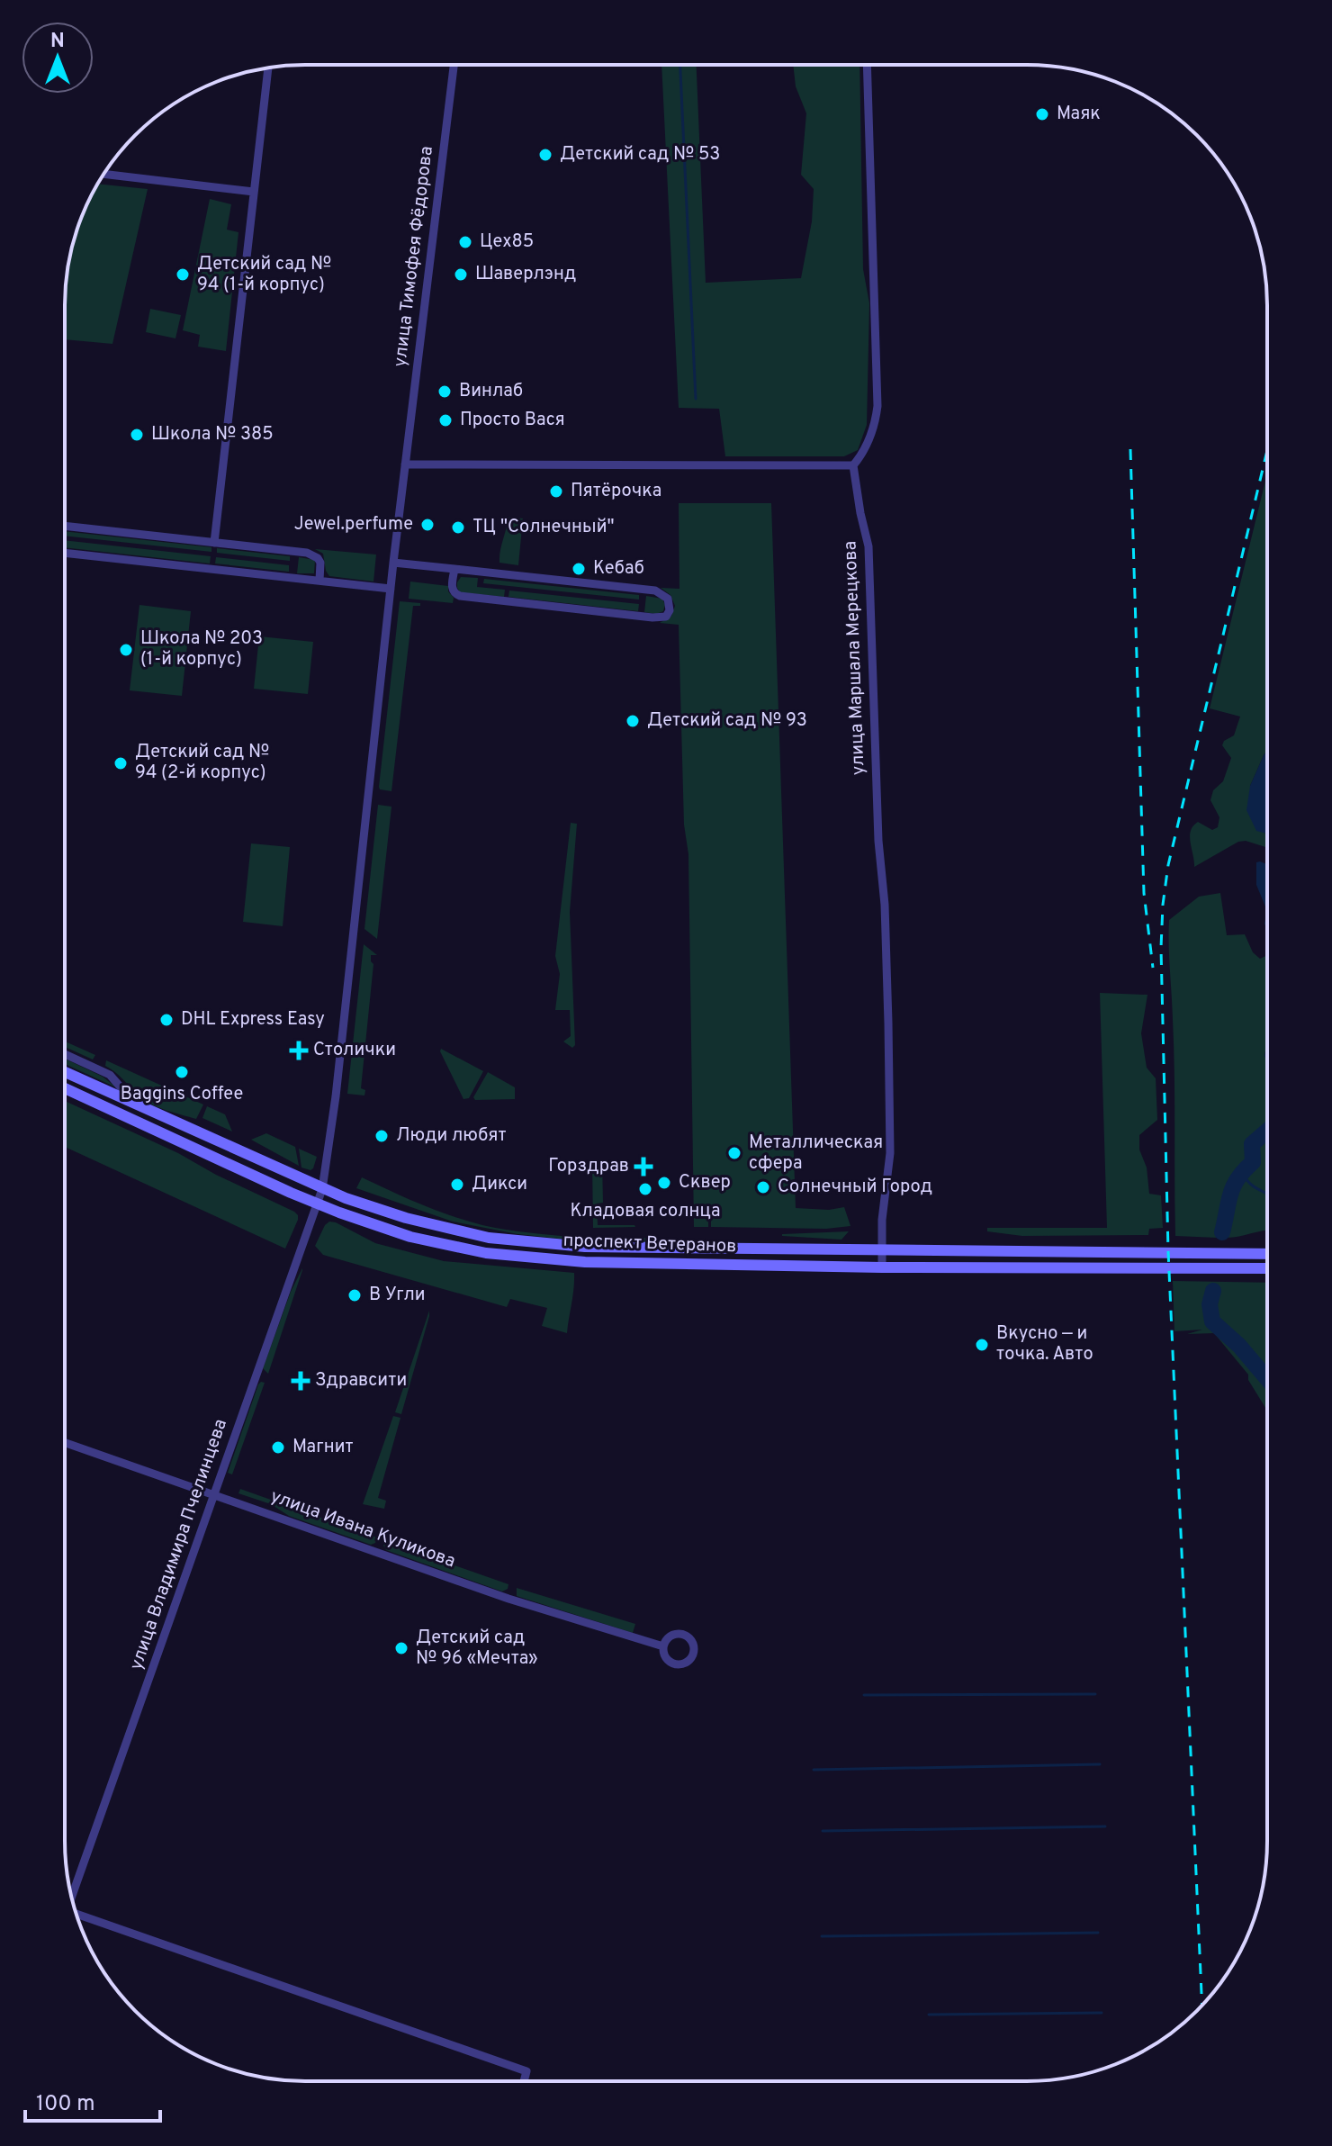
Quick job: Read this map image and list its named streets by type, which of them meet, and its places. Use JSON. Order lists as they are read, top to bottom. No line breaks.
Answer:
{"streets":{"main road":["проспект Ветеранов"],"street":["улица Тимофея Фёдорова","улица Маршала Мерецкова","улица Ивана Куликова","улица Владимира Пчелинцева"]},"crossings":[["улица Тимофея Фёдорова","улица Владимира Пчелинцева"],["улица Маршала Мерецкова","проспект Ветеранов"],["проспект Ветеранов","улица Владимира Пчелинцева"],["улица Ивана Куликова","улица Владимира Пчелинцева"]],"places":{"other":["Маяк","Детский сад № 53","Цех85","Детский сад № 94 (1-й корпус)","Шаверлэнд","Винлаб","Просто Вася","Школа № 385","Пятёрочка","Jewel.perfume","ТЦ \"Солнечный\"","Кебаб","Школа № 203 (1-й корпус)","Детский сад № 93","Детский сад № 94 (2-й корпус)","DHL Express Easy","Baggins Coffee","Люди любят","Металлическая сфера","Сквер","Дикси","Солнечный Город","Кладовая солнца","В Угли","Вкусно — и точка. Авто","Магнит","Детский сад № 96 «Мечта»"],"health":["Столички","Горздрав","Здравсити"]},"scale_bar":"100 m","north":"top"}
